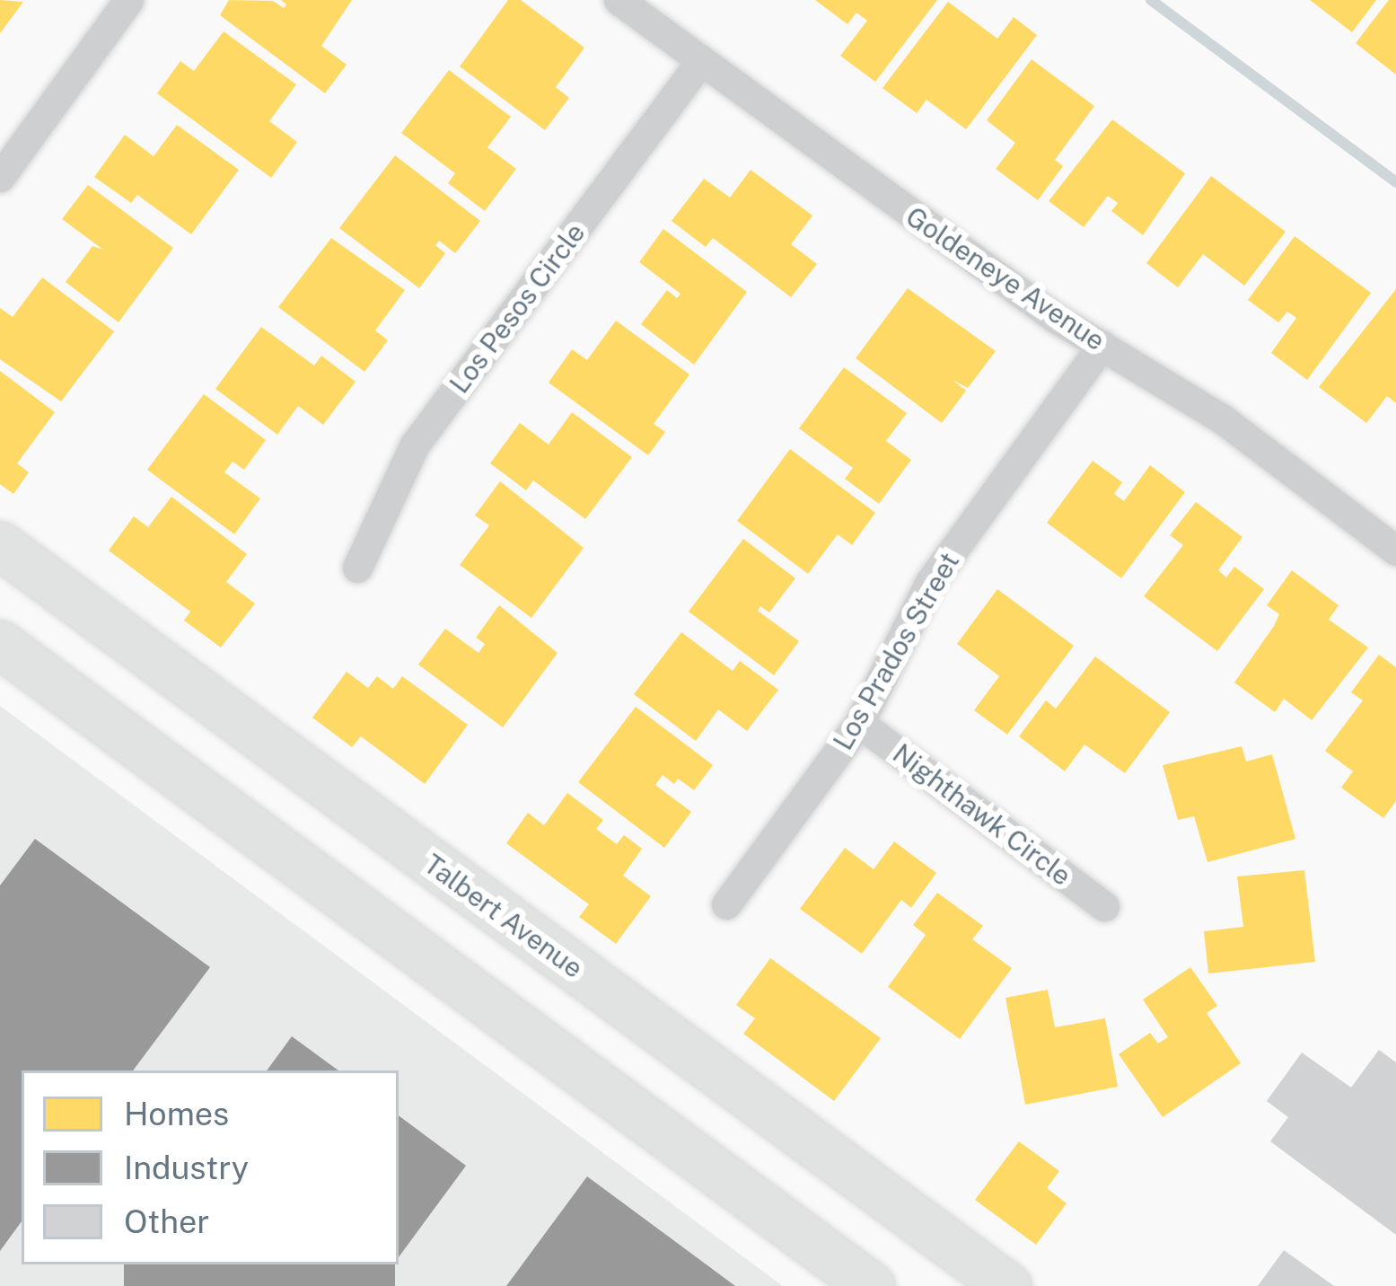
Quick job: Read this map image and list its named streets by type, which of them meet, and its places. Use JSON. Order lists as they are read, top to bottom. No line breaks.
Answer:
{"streets":{"main road":["Talbert Avenue"],"street":["Goldeneye Avenue","Los Pesos Circle","Los Prados Street","Nighthawk Circle"]},"crossings":[["Goldeneye Avenue","Los Pesos Circle"],["Goldeneye Avenue","Los Prados Street"],["Los Prados Street","Nighthawk Circle"]],"legend":["Homes","Industry","Other"]}
